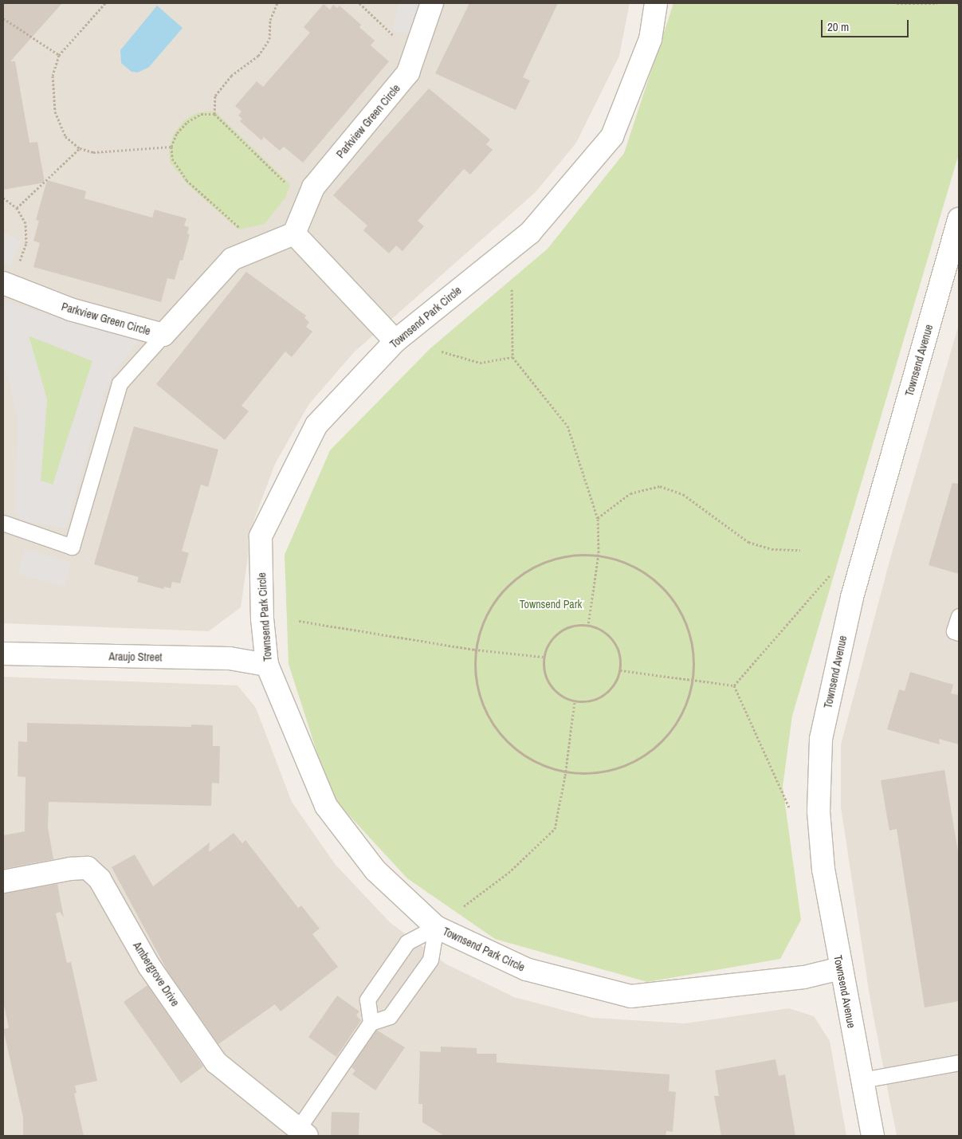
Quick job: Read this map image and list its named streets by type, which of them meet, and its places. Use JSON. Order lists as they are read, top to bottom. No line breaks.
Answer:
{"streets":{"street":["Parkview Green Circle","Townsend Park Circle","Townsend Avenue","Araujo Street","Ambergrove Drive"]},"crossings":[["Townsend Park Circle","Townsend Avenue"],["Townsend Park Circle","Araujo Street"]],"parks":["Townsend Park"],"scale_bar":"20 m"}
